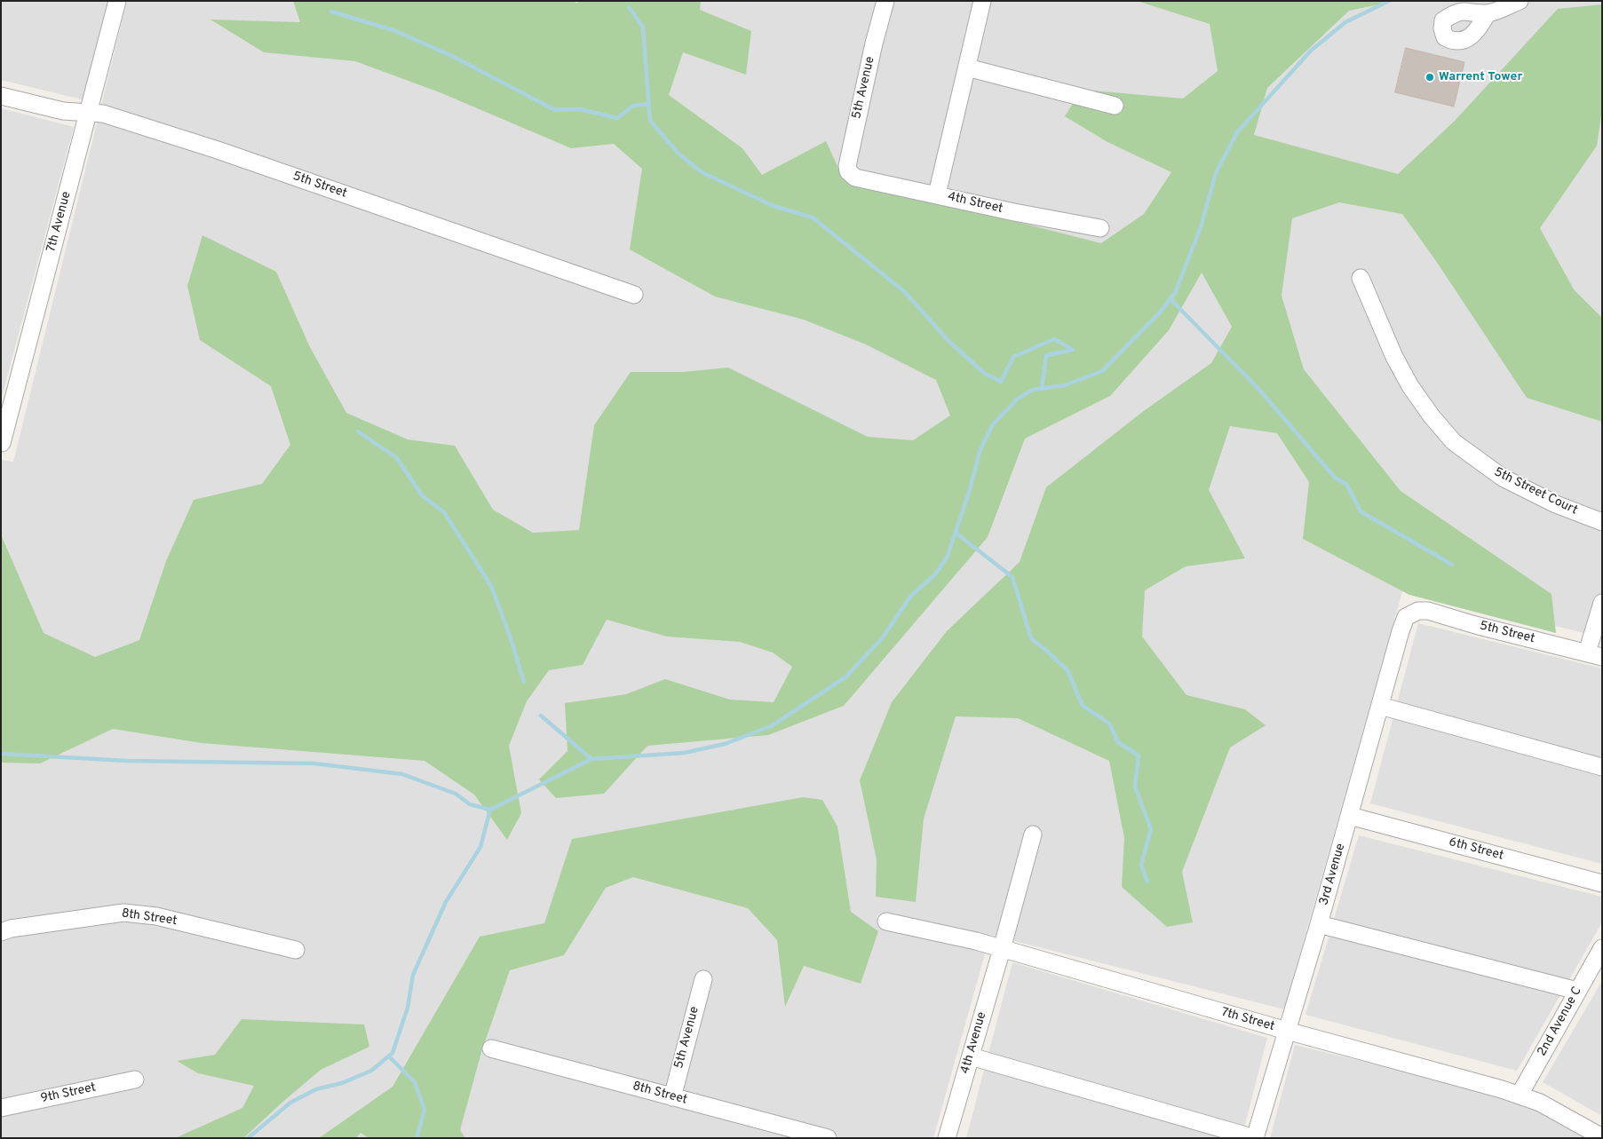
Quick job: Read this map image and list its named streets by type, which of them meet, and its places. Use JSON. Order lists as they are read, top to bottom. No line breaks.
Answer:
{"streets":{"street":["5th Avenue","5th Street","4th Street","7th Avenue","5th Street Court","6th Street","3rd Avenue","8th Street","7th Street","2nd Avenue C","4th Avenue","9th Street"]},"crossings":[["5th Avenue","4th Street"],["5th Avenue","8th Street"],["5th Street","7th Avenue"],["5th Street","3rd Avenue"],["6th Street","3rd Avenue"],["3rd Avenue","7th Street"],["7th Street","2nd Avenue C"],["7th Street","4th Avenue"]],"places":["Warrent Tower"]}
